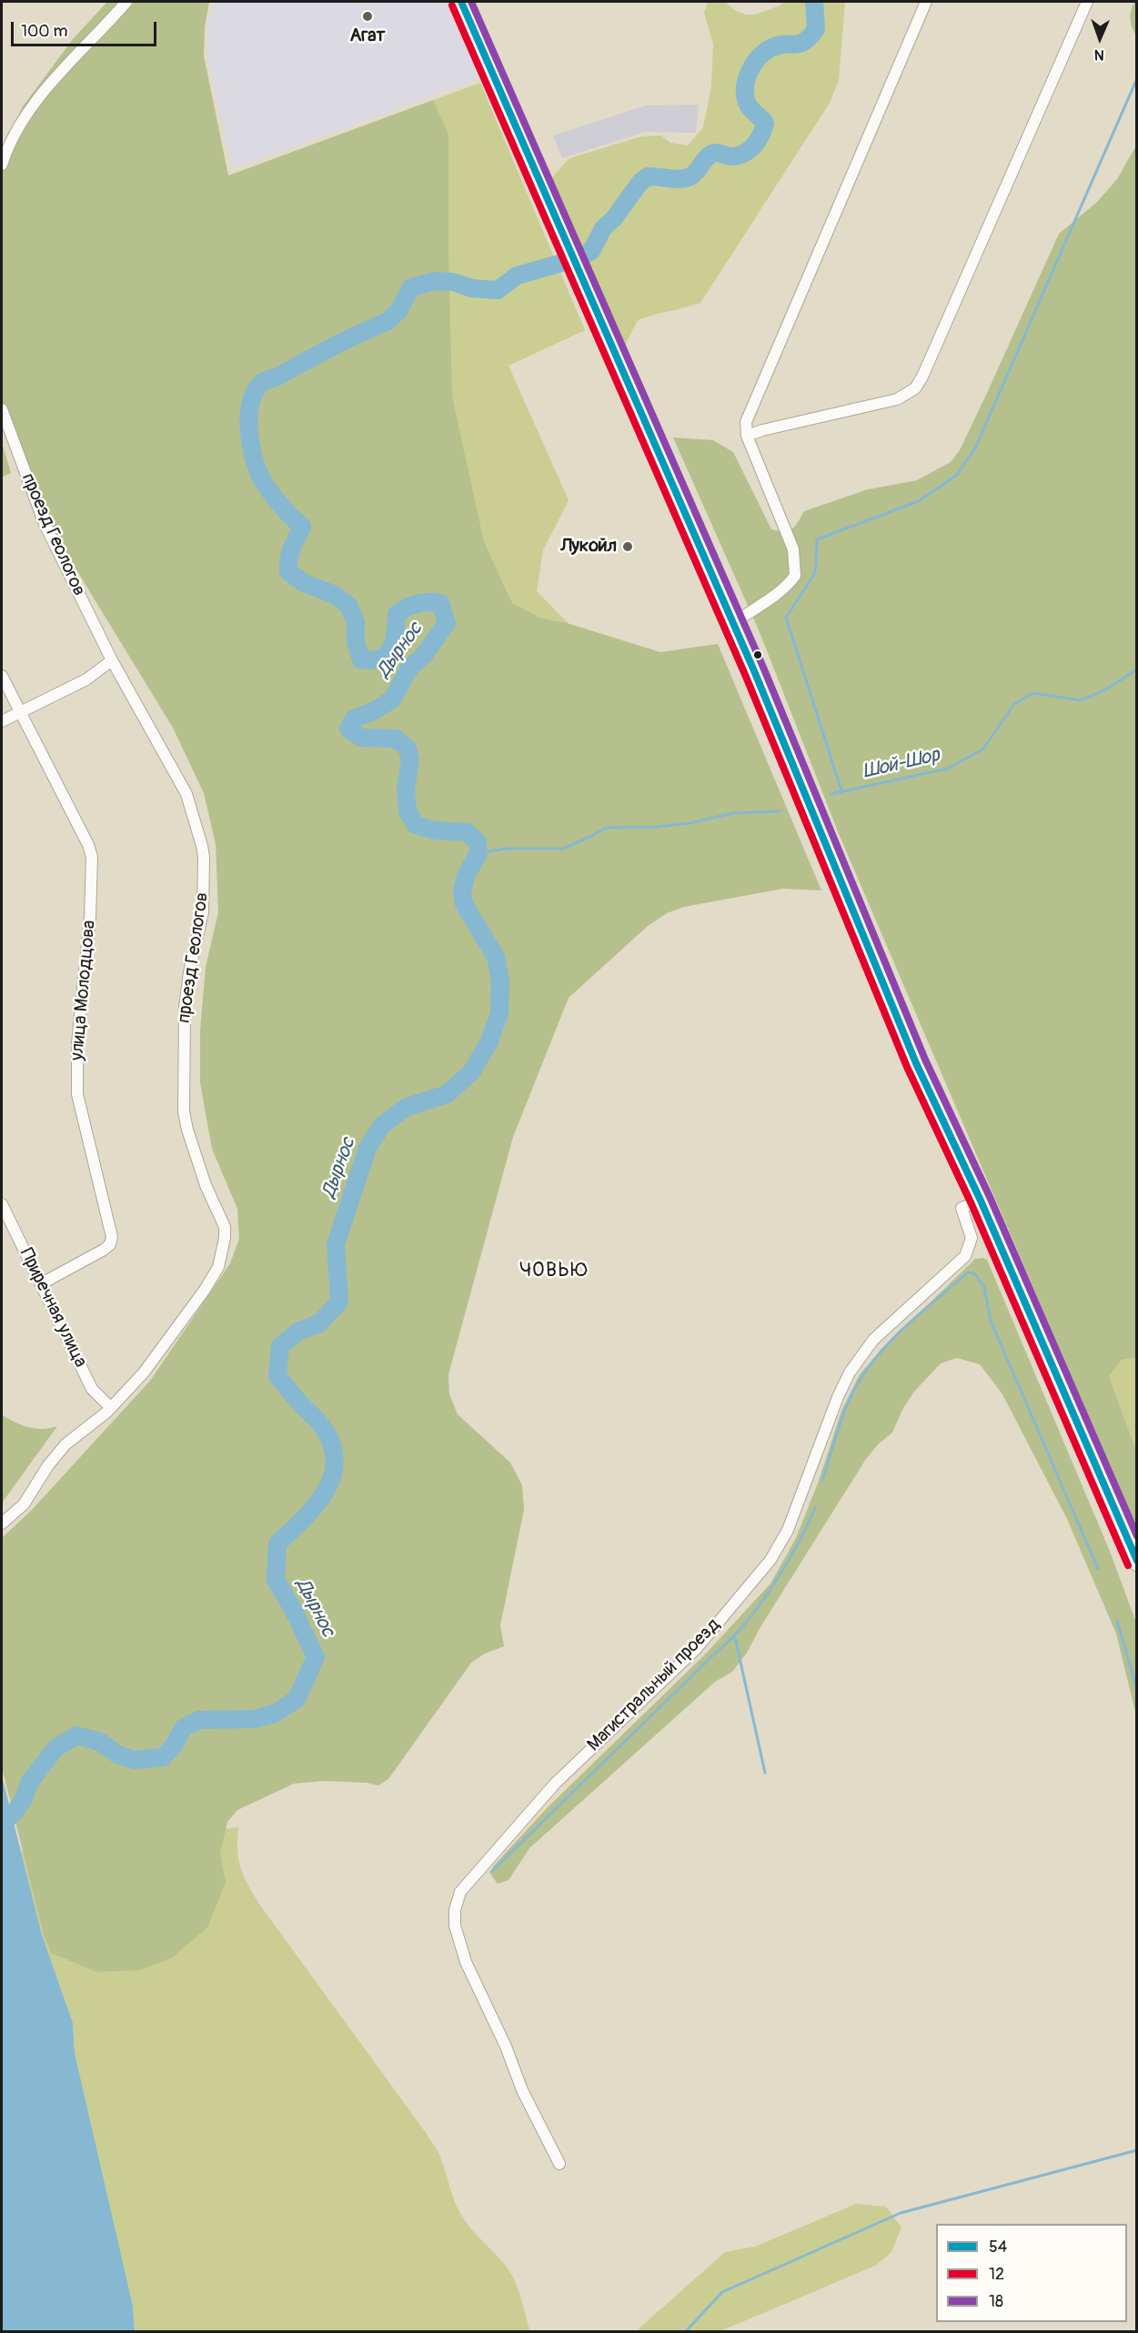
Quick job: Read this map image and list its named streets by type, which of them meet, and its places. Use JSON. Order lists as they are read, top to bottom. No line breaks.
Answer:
{"streets":{"street":["проезд Геологов","улица Молодцова","Приречная улица","Магистральный проезд"]},"crossings":[["проезд Геологов","Приречная улица"],["улица Молодцова","Приречная улица"]],"districts":["ЧОВЬЮ"],"water":["Дырнос","Шой-Шор"],"places":["Агат","Лукойл"],"lines":["transit line 54","transit line 18","transit line 12"],"legend":["54","12","18"],"scale_bar":"100 m","north":"bottom"}
